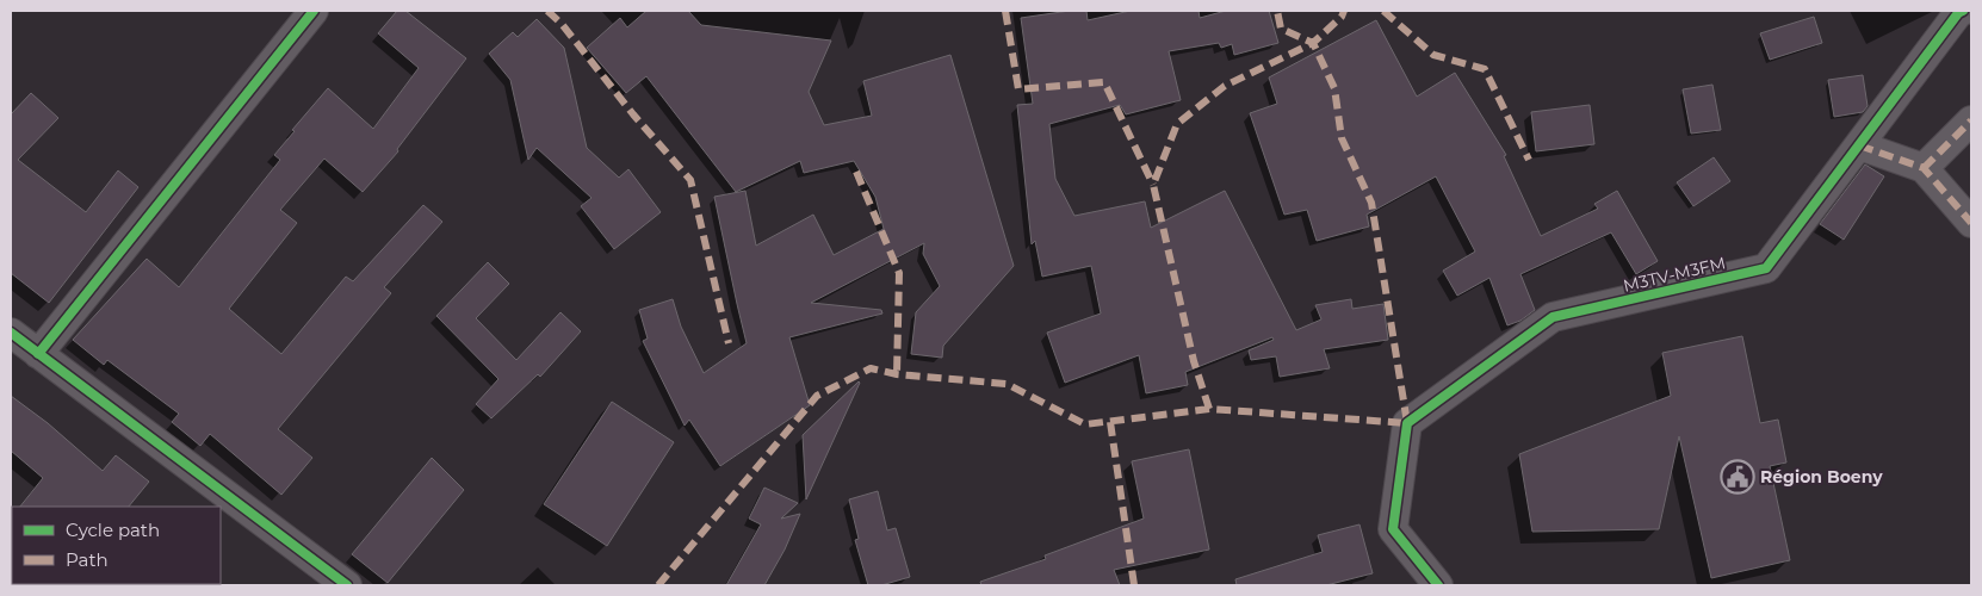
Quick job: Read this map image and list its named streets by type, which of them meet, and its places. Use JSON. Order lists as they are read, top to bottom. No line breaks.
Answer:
{"streets":{"street":["M3TV-M3FM"]},"places":{"public building":["Région Boeny"]},"legend":["Cycle path","Path"]}
